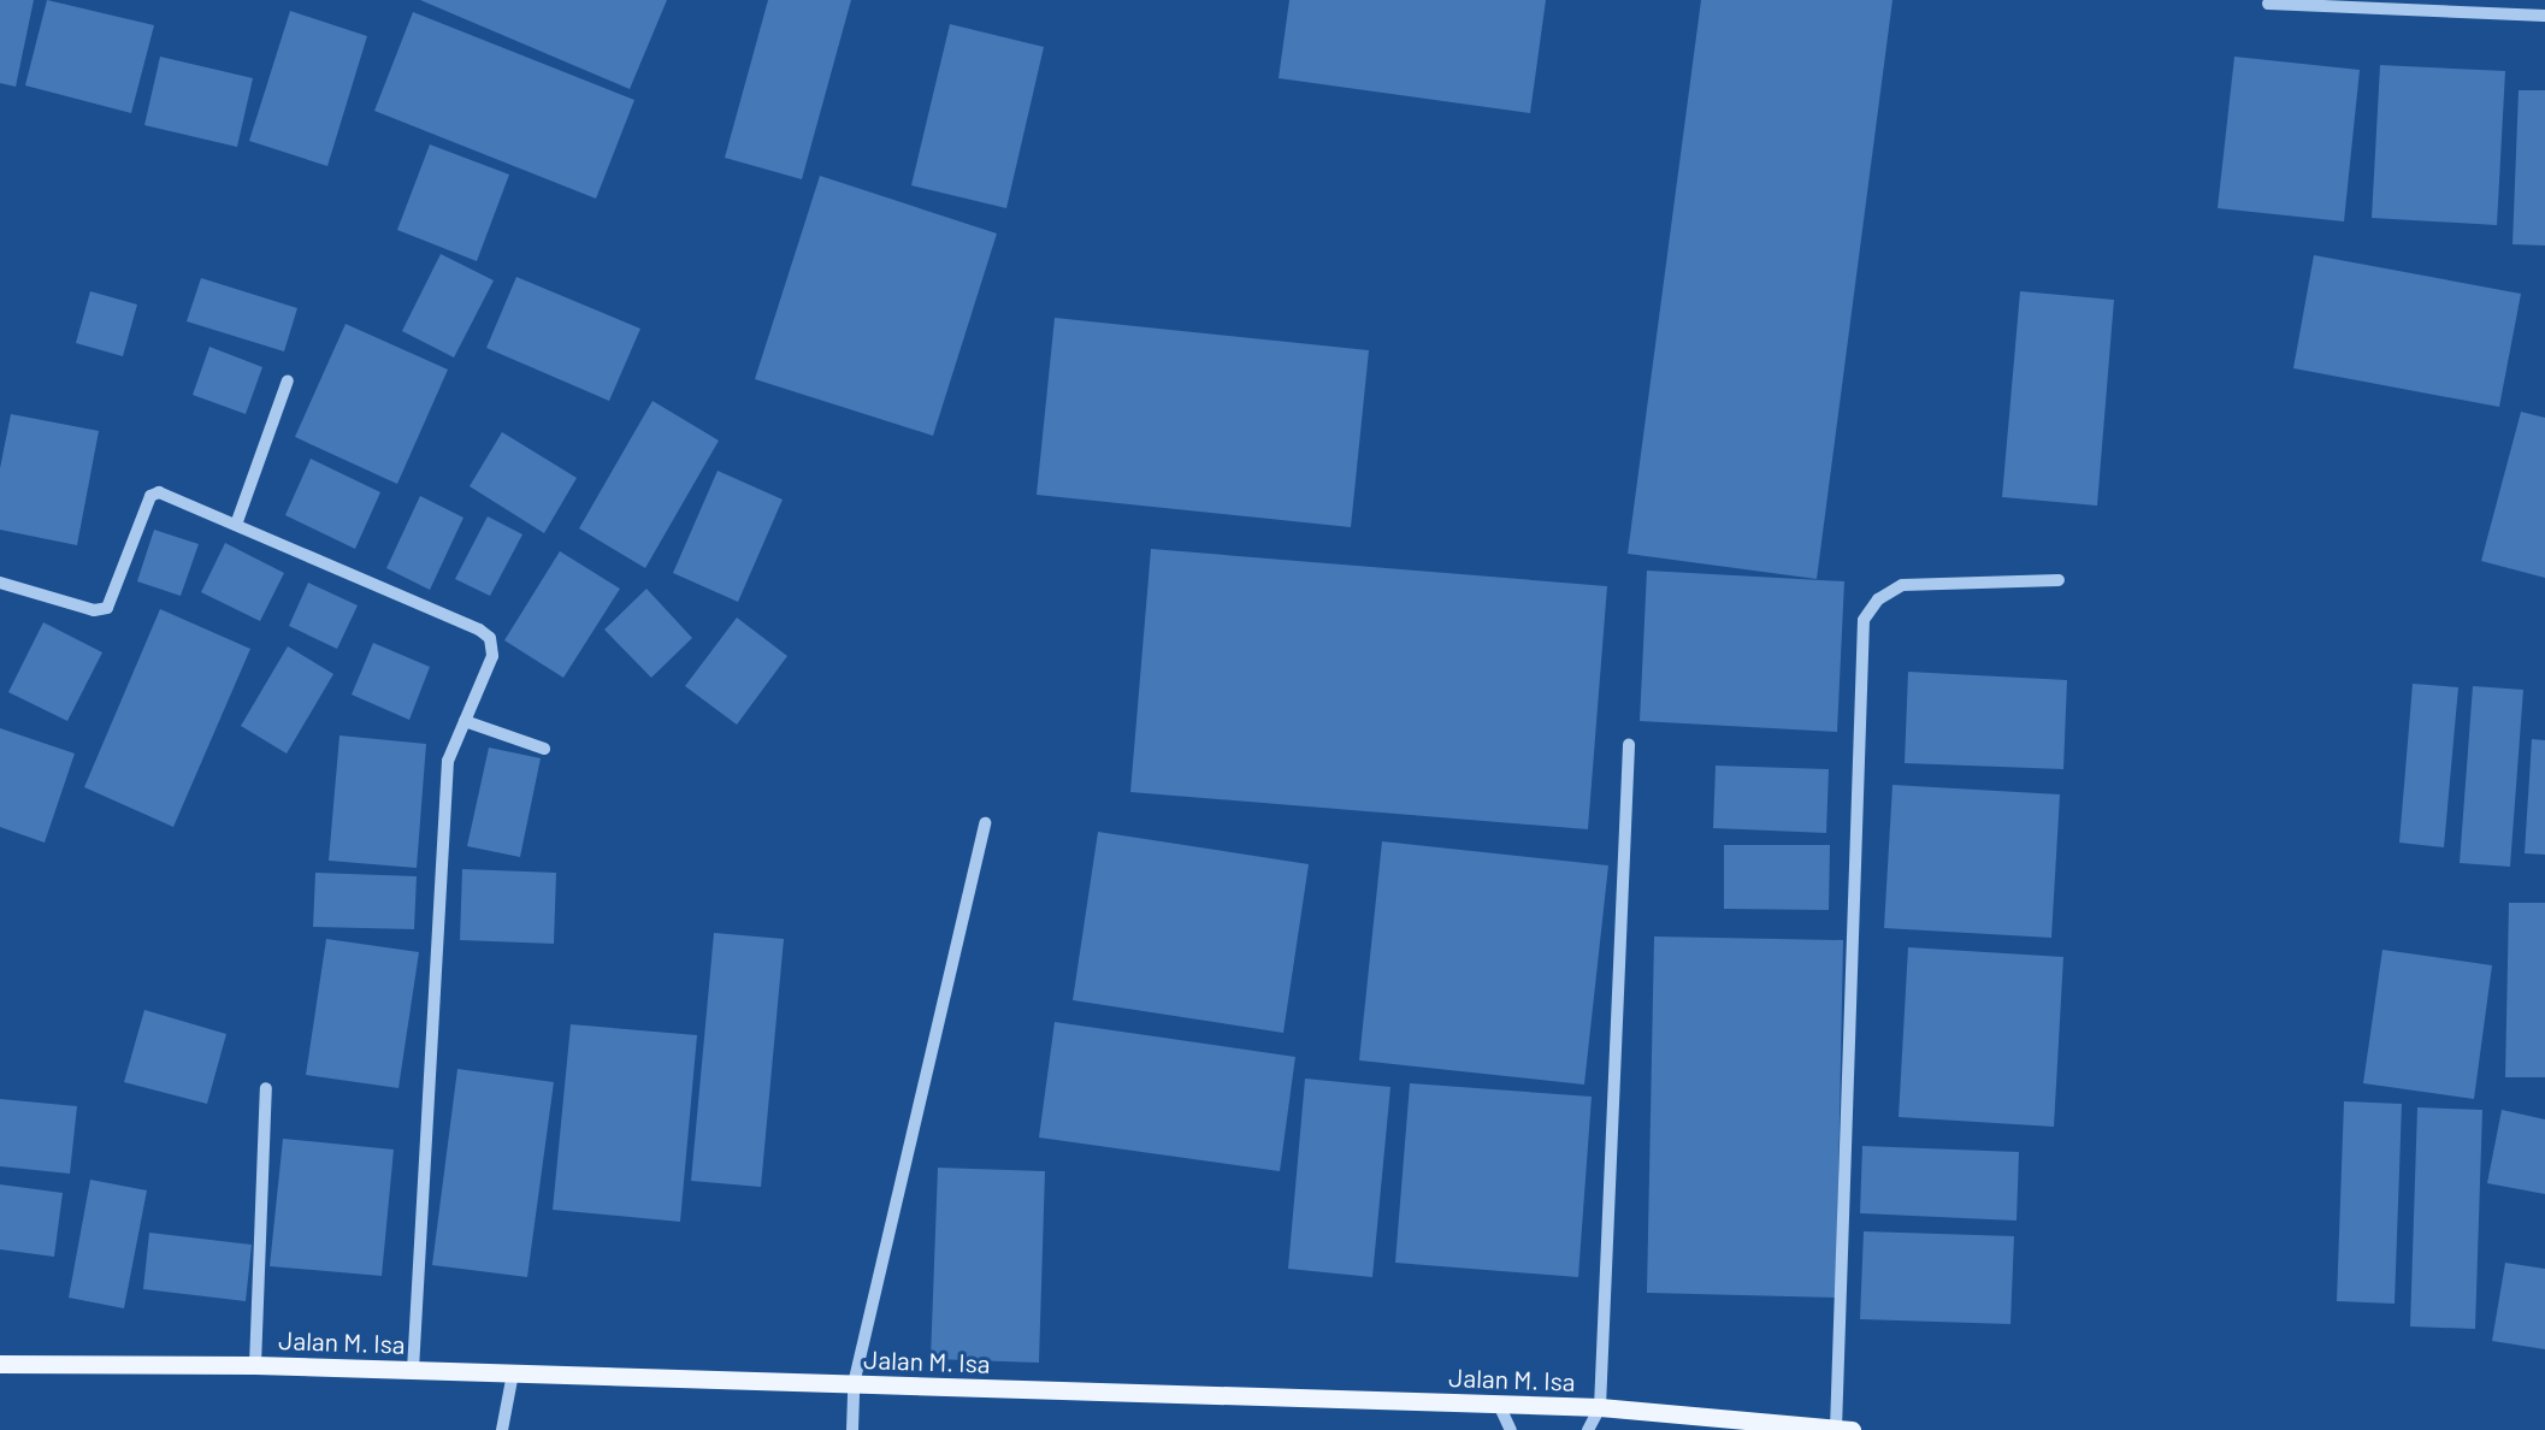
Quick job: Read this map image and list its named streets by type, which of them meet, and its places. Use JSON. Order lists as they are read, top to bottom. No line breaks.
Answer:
{"streets":{"main road":["Jalan M. Isa"]}}
